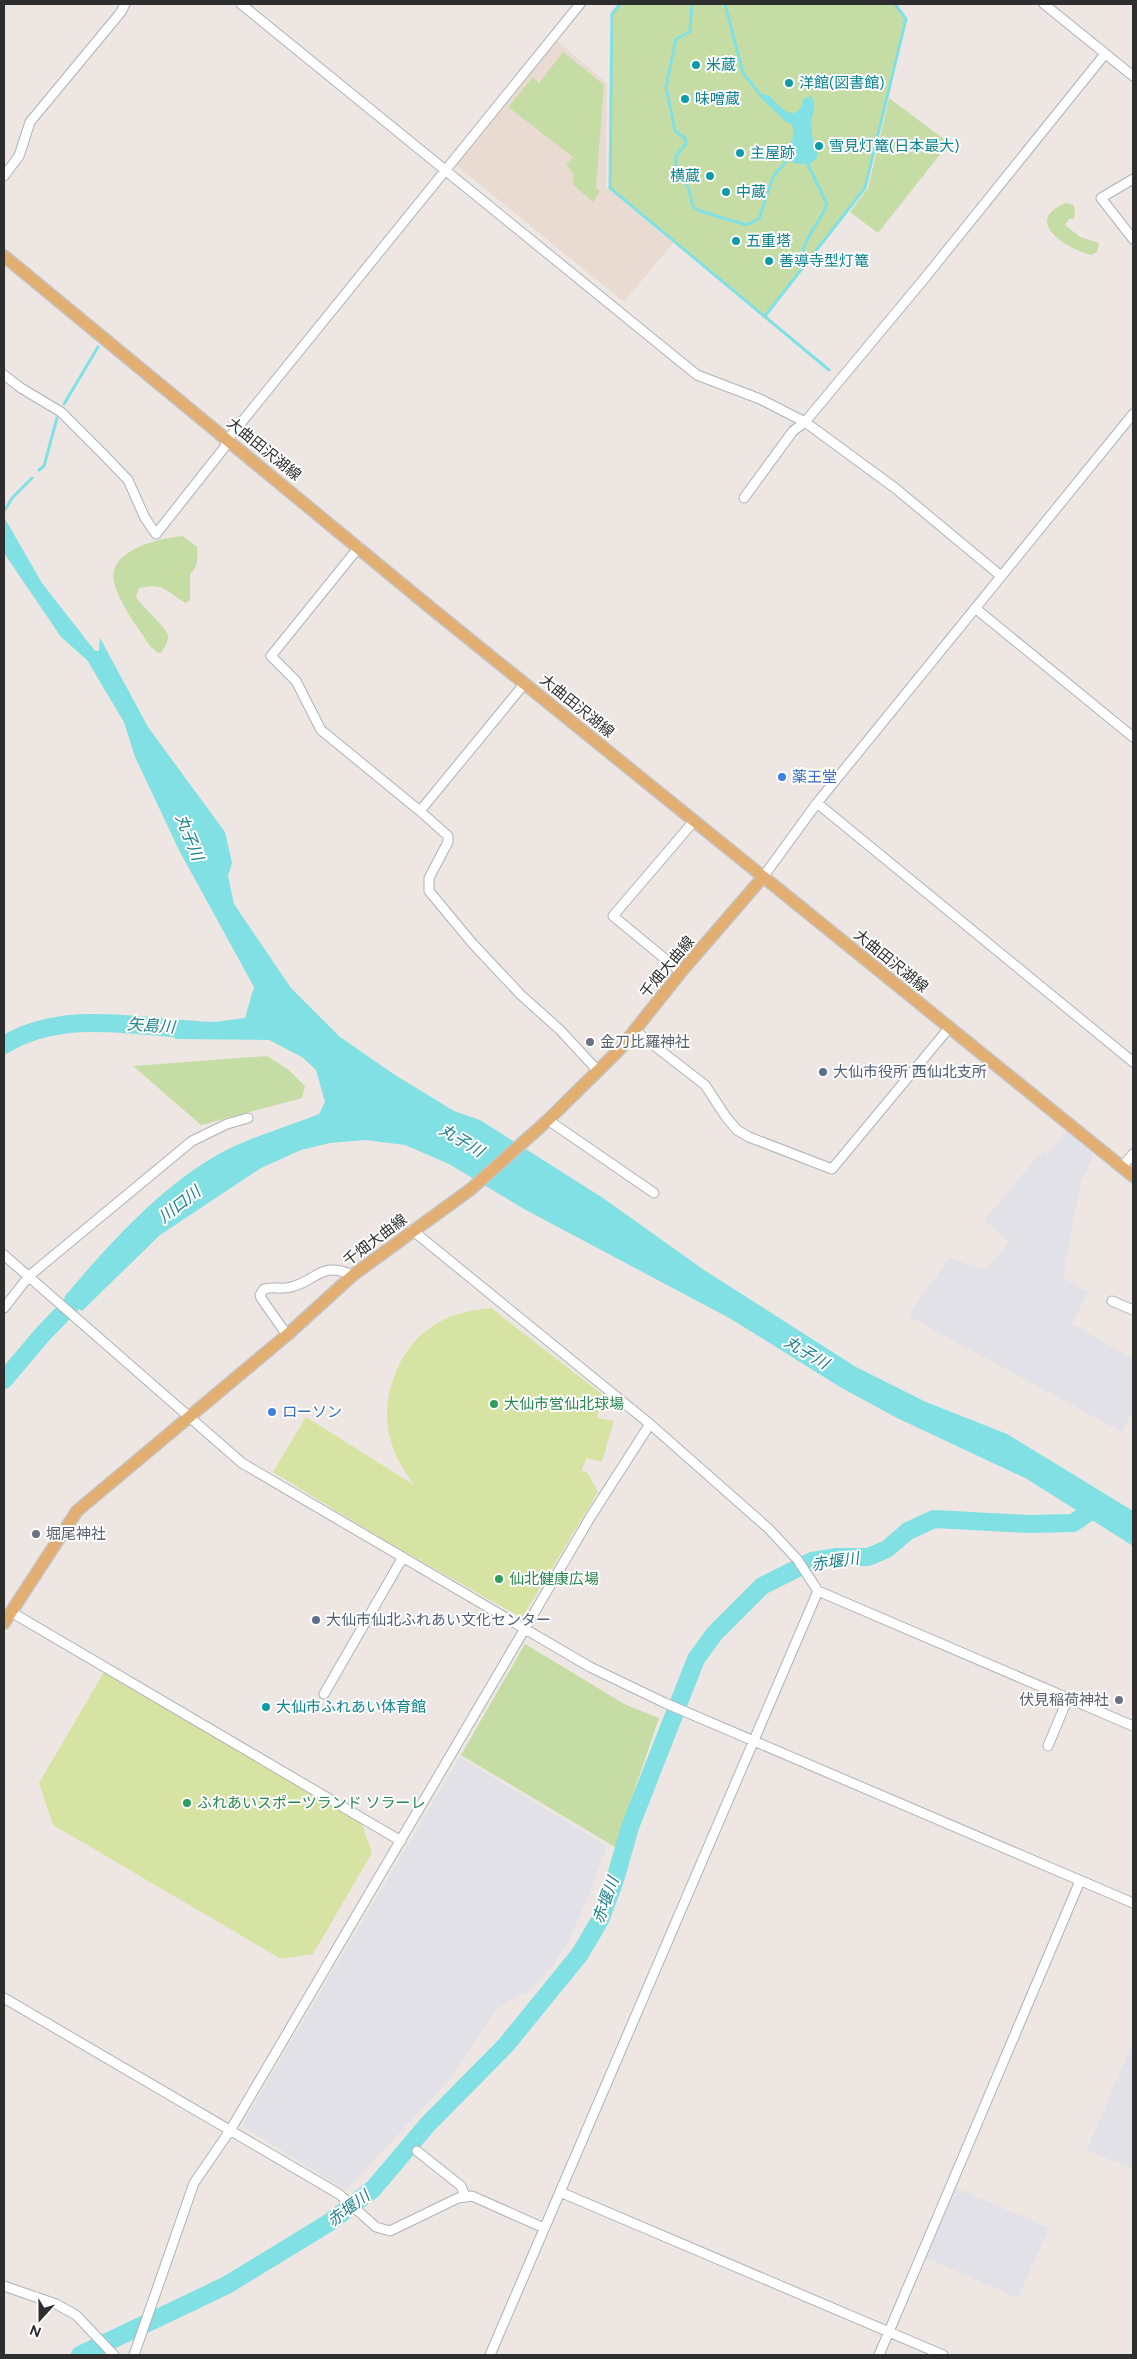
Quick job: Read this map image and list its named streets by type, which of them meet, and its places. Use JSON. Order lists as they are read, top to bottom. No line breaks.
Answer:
{"streets":{"main road":["大曲田沢湖線","千畑大曲線"]},"crossings":[["大曲田沢湖線","千畑大曲線"]],"water":["丸子川","矢島川","川口川","赤堰川"],"places":["米蔵","洋館(図書館)","味噌蔵","雪見灯篭(日本最大)","主屋跡","横蔵","中蔵","五重塔","善導寺型灯篭","薬王堂","金刀比羅神社","大仙市役所 西仙北支所","大仙市営仙北球場","ローソン","堀尾神社","仙北健康広場","大仙市仙北ふれあい文化センター","伏見稲荷神社","大仙市ふれあい体育館","ふれあいスポーツランド ソラーレ"],"north":"bottom"}
